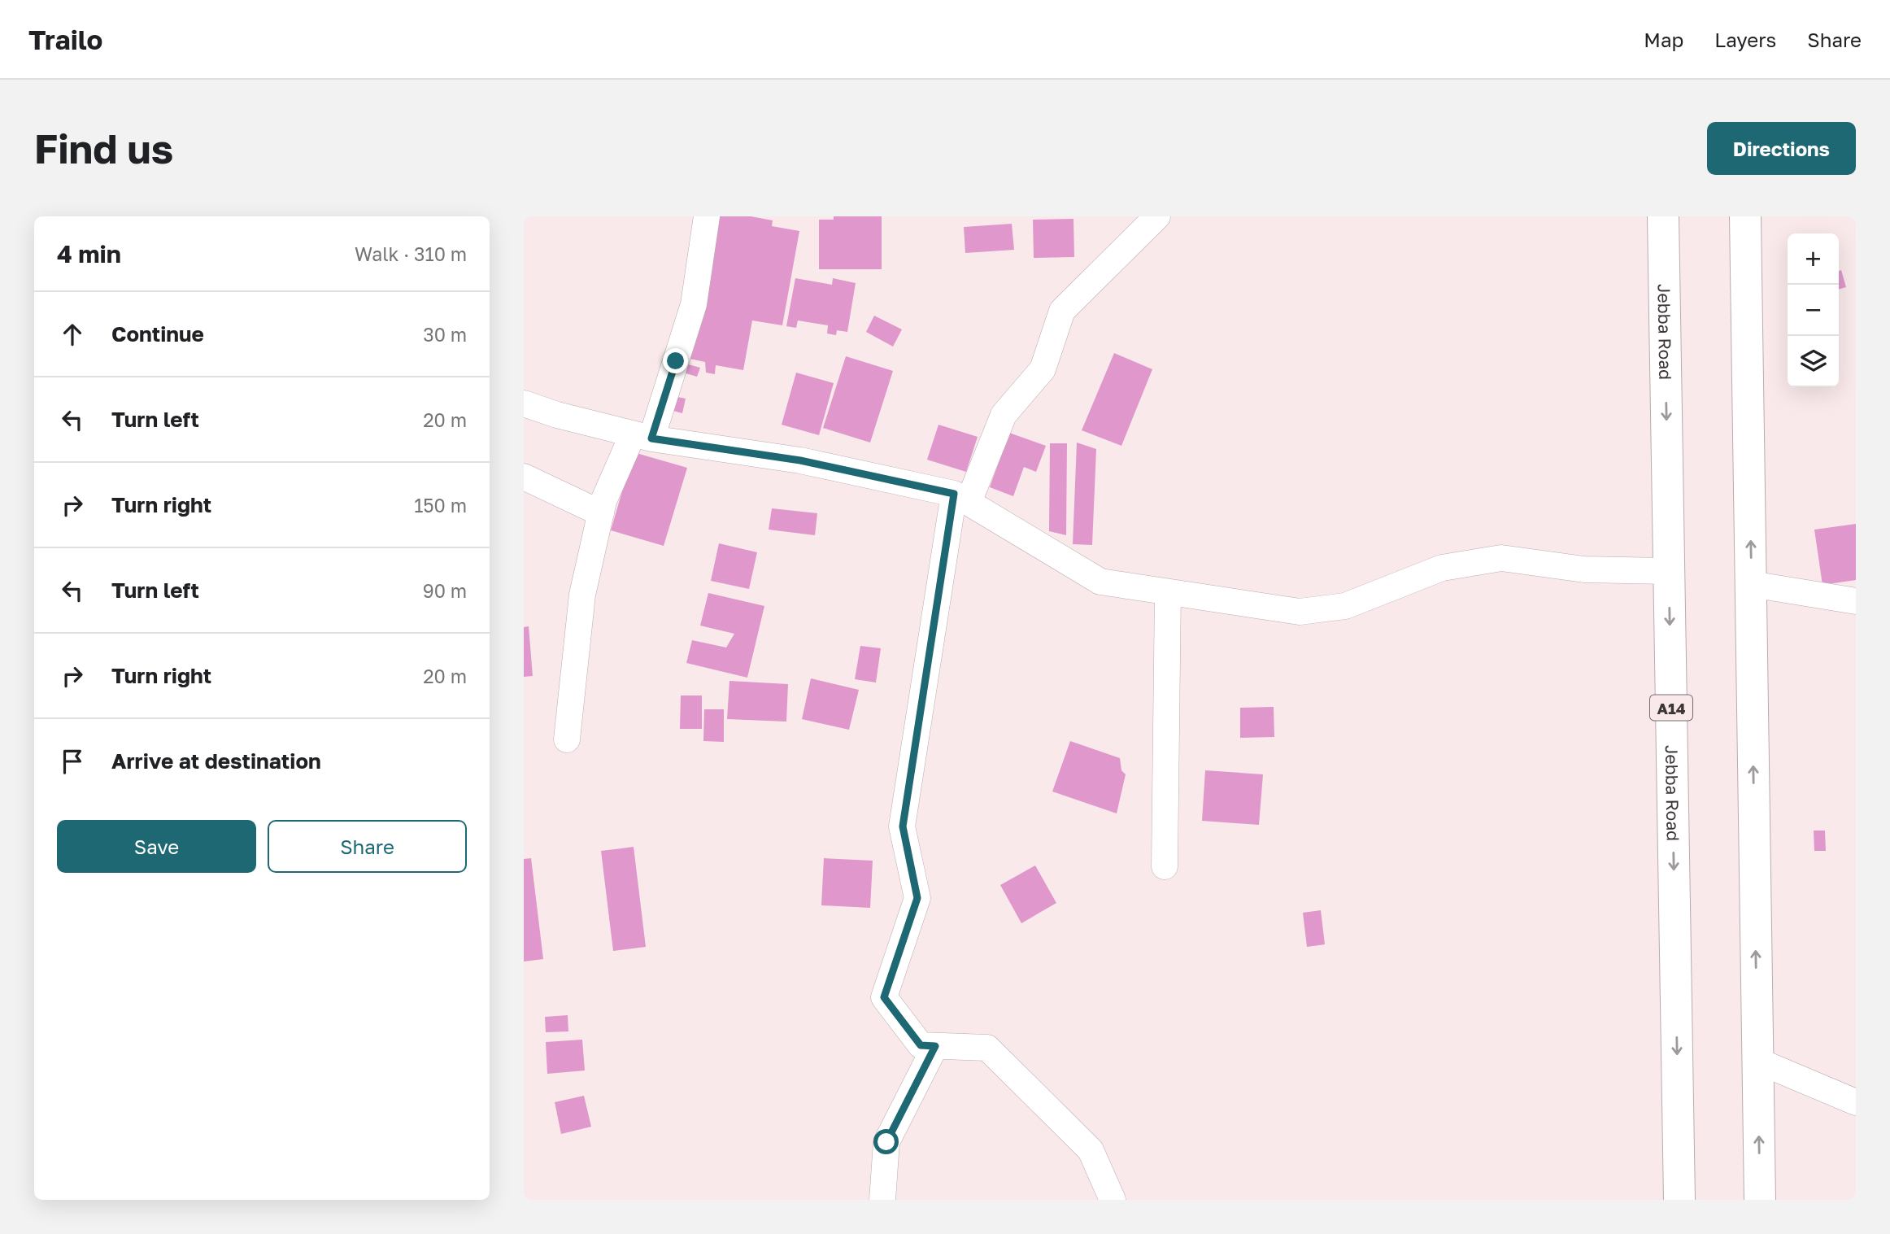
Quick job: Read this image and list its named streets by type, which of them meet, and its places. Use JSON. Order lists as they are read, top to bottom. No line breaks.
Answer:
{"streets":{"highway":["Jebba Road","A14"]},"page":{"header":"Trailo","nav":["Map","Layers","Share"],"buttons":["Directions",["Save","Share"]],"title":"Find us","heading":["4 min","Walk · 310 m"],"map_buttons":["+","−"],"list":[["Continue","30 m"],["Turn left","20 m"],["Turn right","150 m"],["Turn left","90 m"],["Turn right","20 m"],"Arrive at destination"]}}
